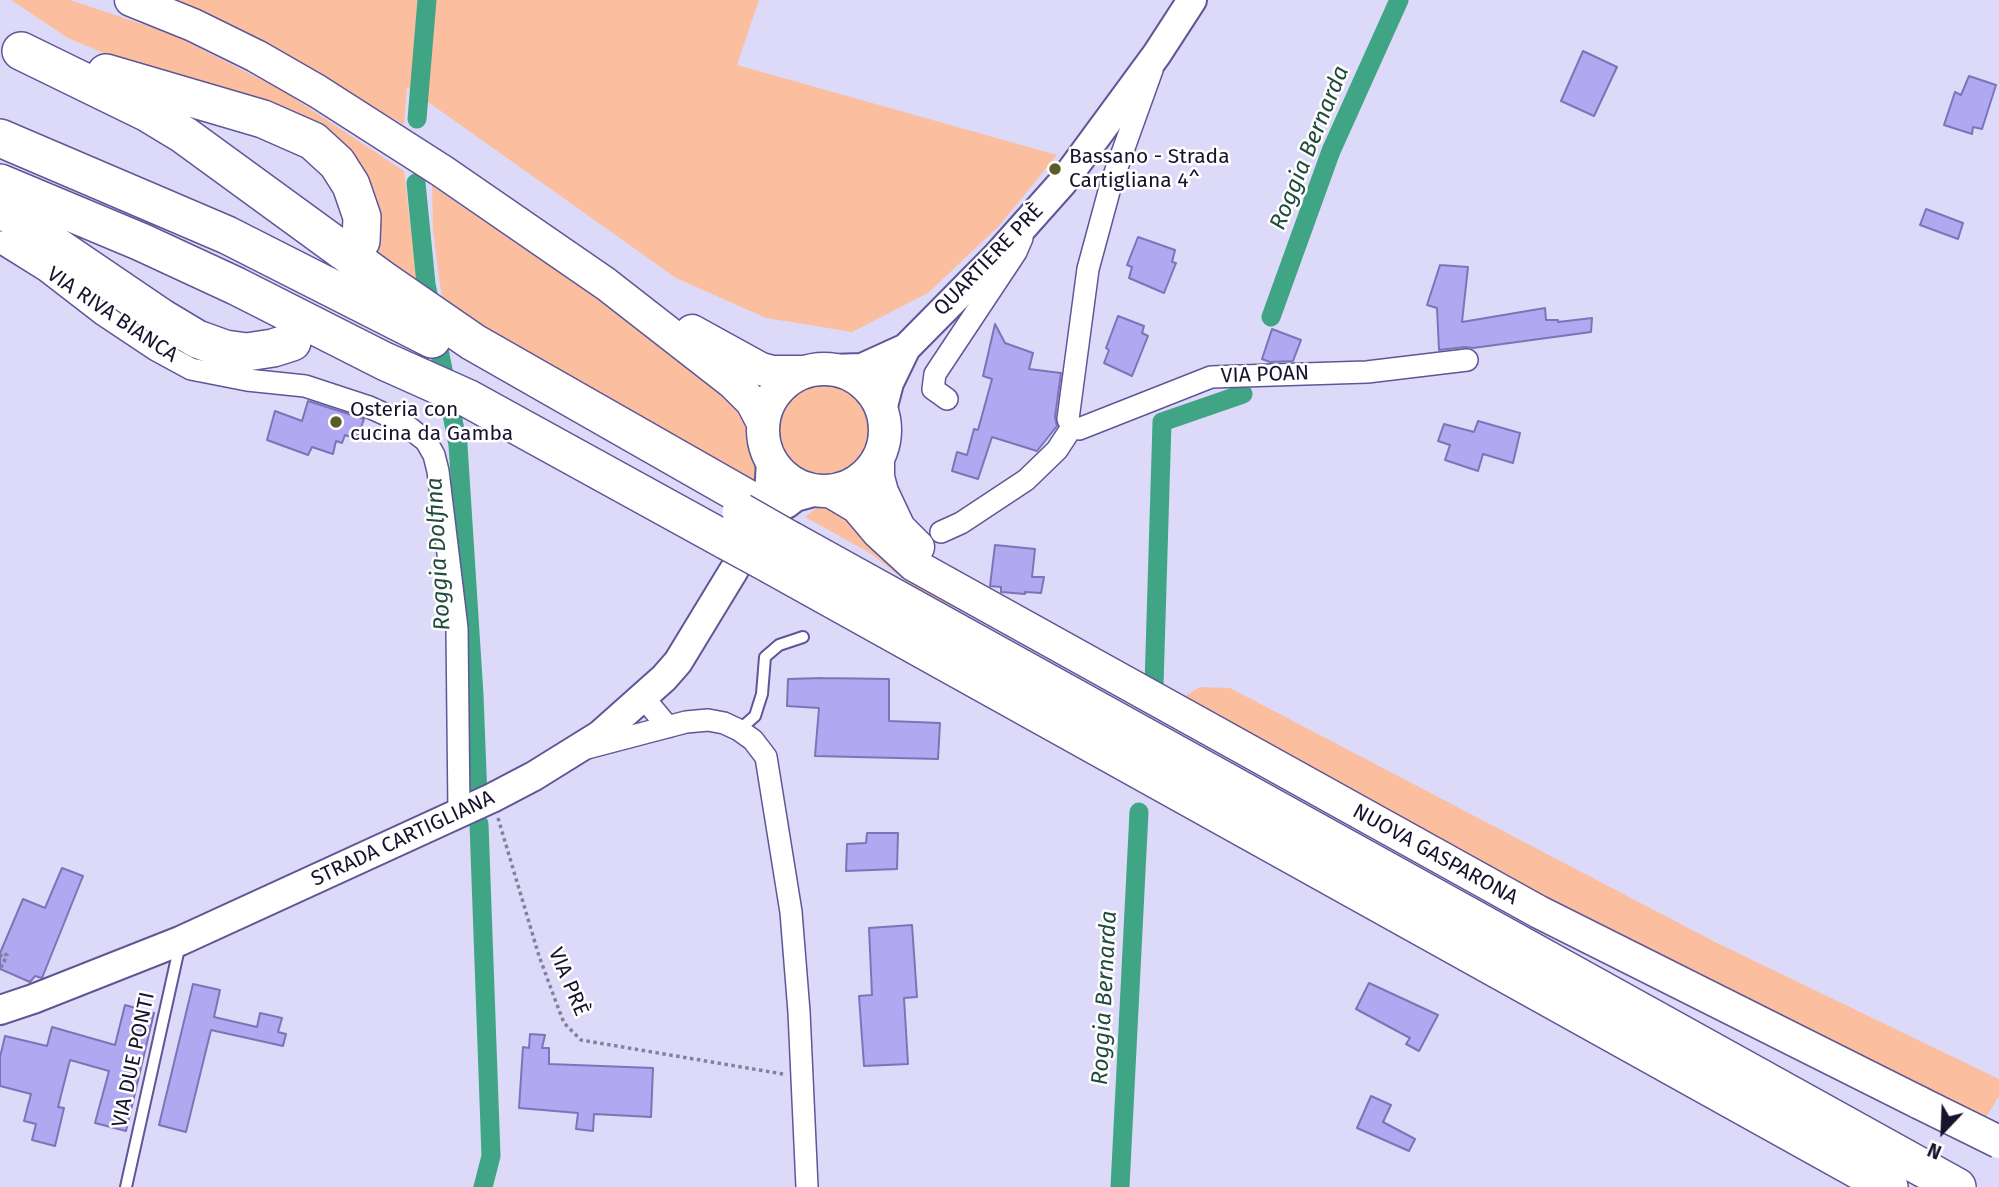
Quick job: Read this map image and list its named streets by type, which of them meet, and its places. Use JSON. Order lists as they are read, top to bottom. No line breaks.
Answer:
{"streets":{"main road":["NUOVA GASPARONA"],"street":["QUARTIERE PRÈ","VIA RIVA BIANCA","VIA POAN","STRADA CARTIGLIANA"],"lane":["VIA DUE PONTI"],"path":["VIA PRÈ"]},"crossings":[["QUARTIERE PRÈ","STRADA CARTIGLIANA"],["QUARTIERE PRÈ","NUOVA GASPARONA"],["VIA RIVA BIANCA","STRADA CARTIGLIANA"],["STRADA CARTIGLIANA","NUOVA GASPARONA"],["STRADA CARTIGLIANA","VIA PRÈ"],["STRADA CARTIGLIANA","VIA DUE PONTI"]],"water":["Roggia Bernarda","Roggia Dolfina"],"places":["Bassano - Strada Cartigliana 4^","Osteria con cucina da Gamba"],"north":"bottom left"}
